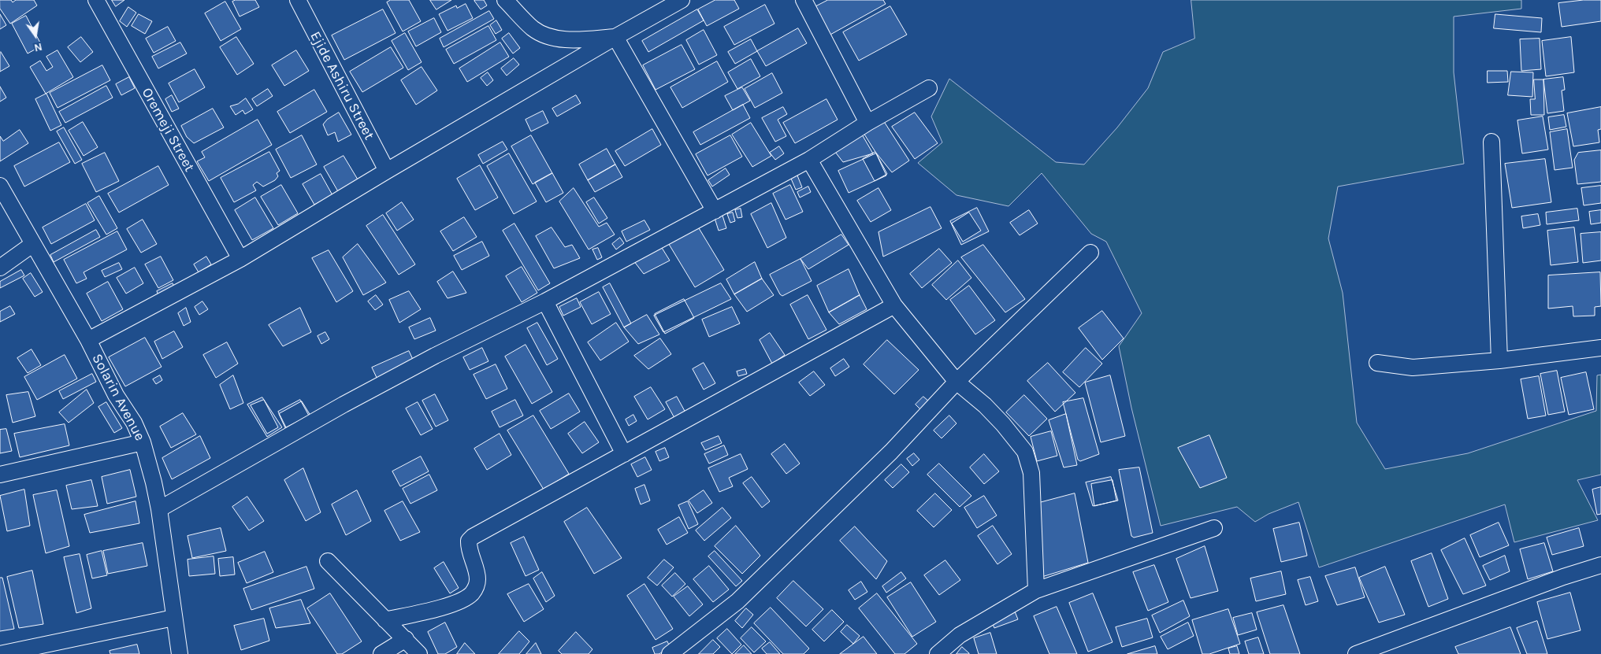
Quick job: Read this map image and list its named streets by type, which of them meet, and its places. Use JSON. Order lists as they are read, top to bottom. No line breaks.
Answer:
{"streets":{"street":["Ejide Ashiru Street","Oremeji Street","Solarin Avenue"]},"north":"bottom"}
